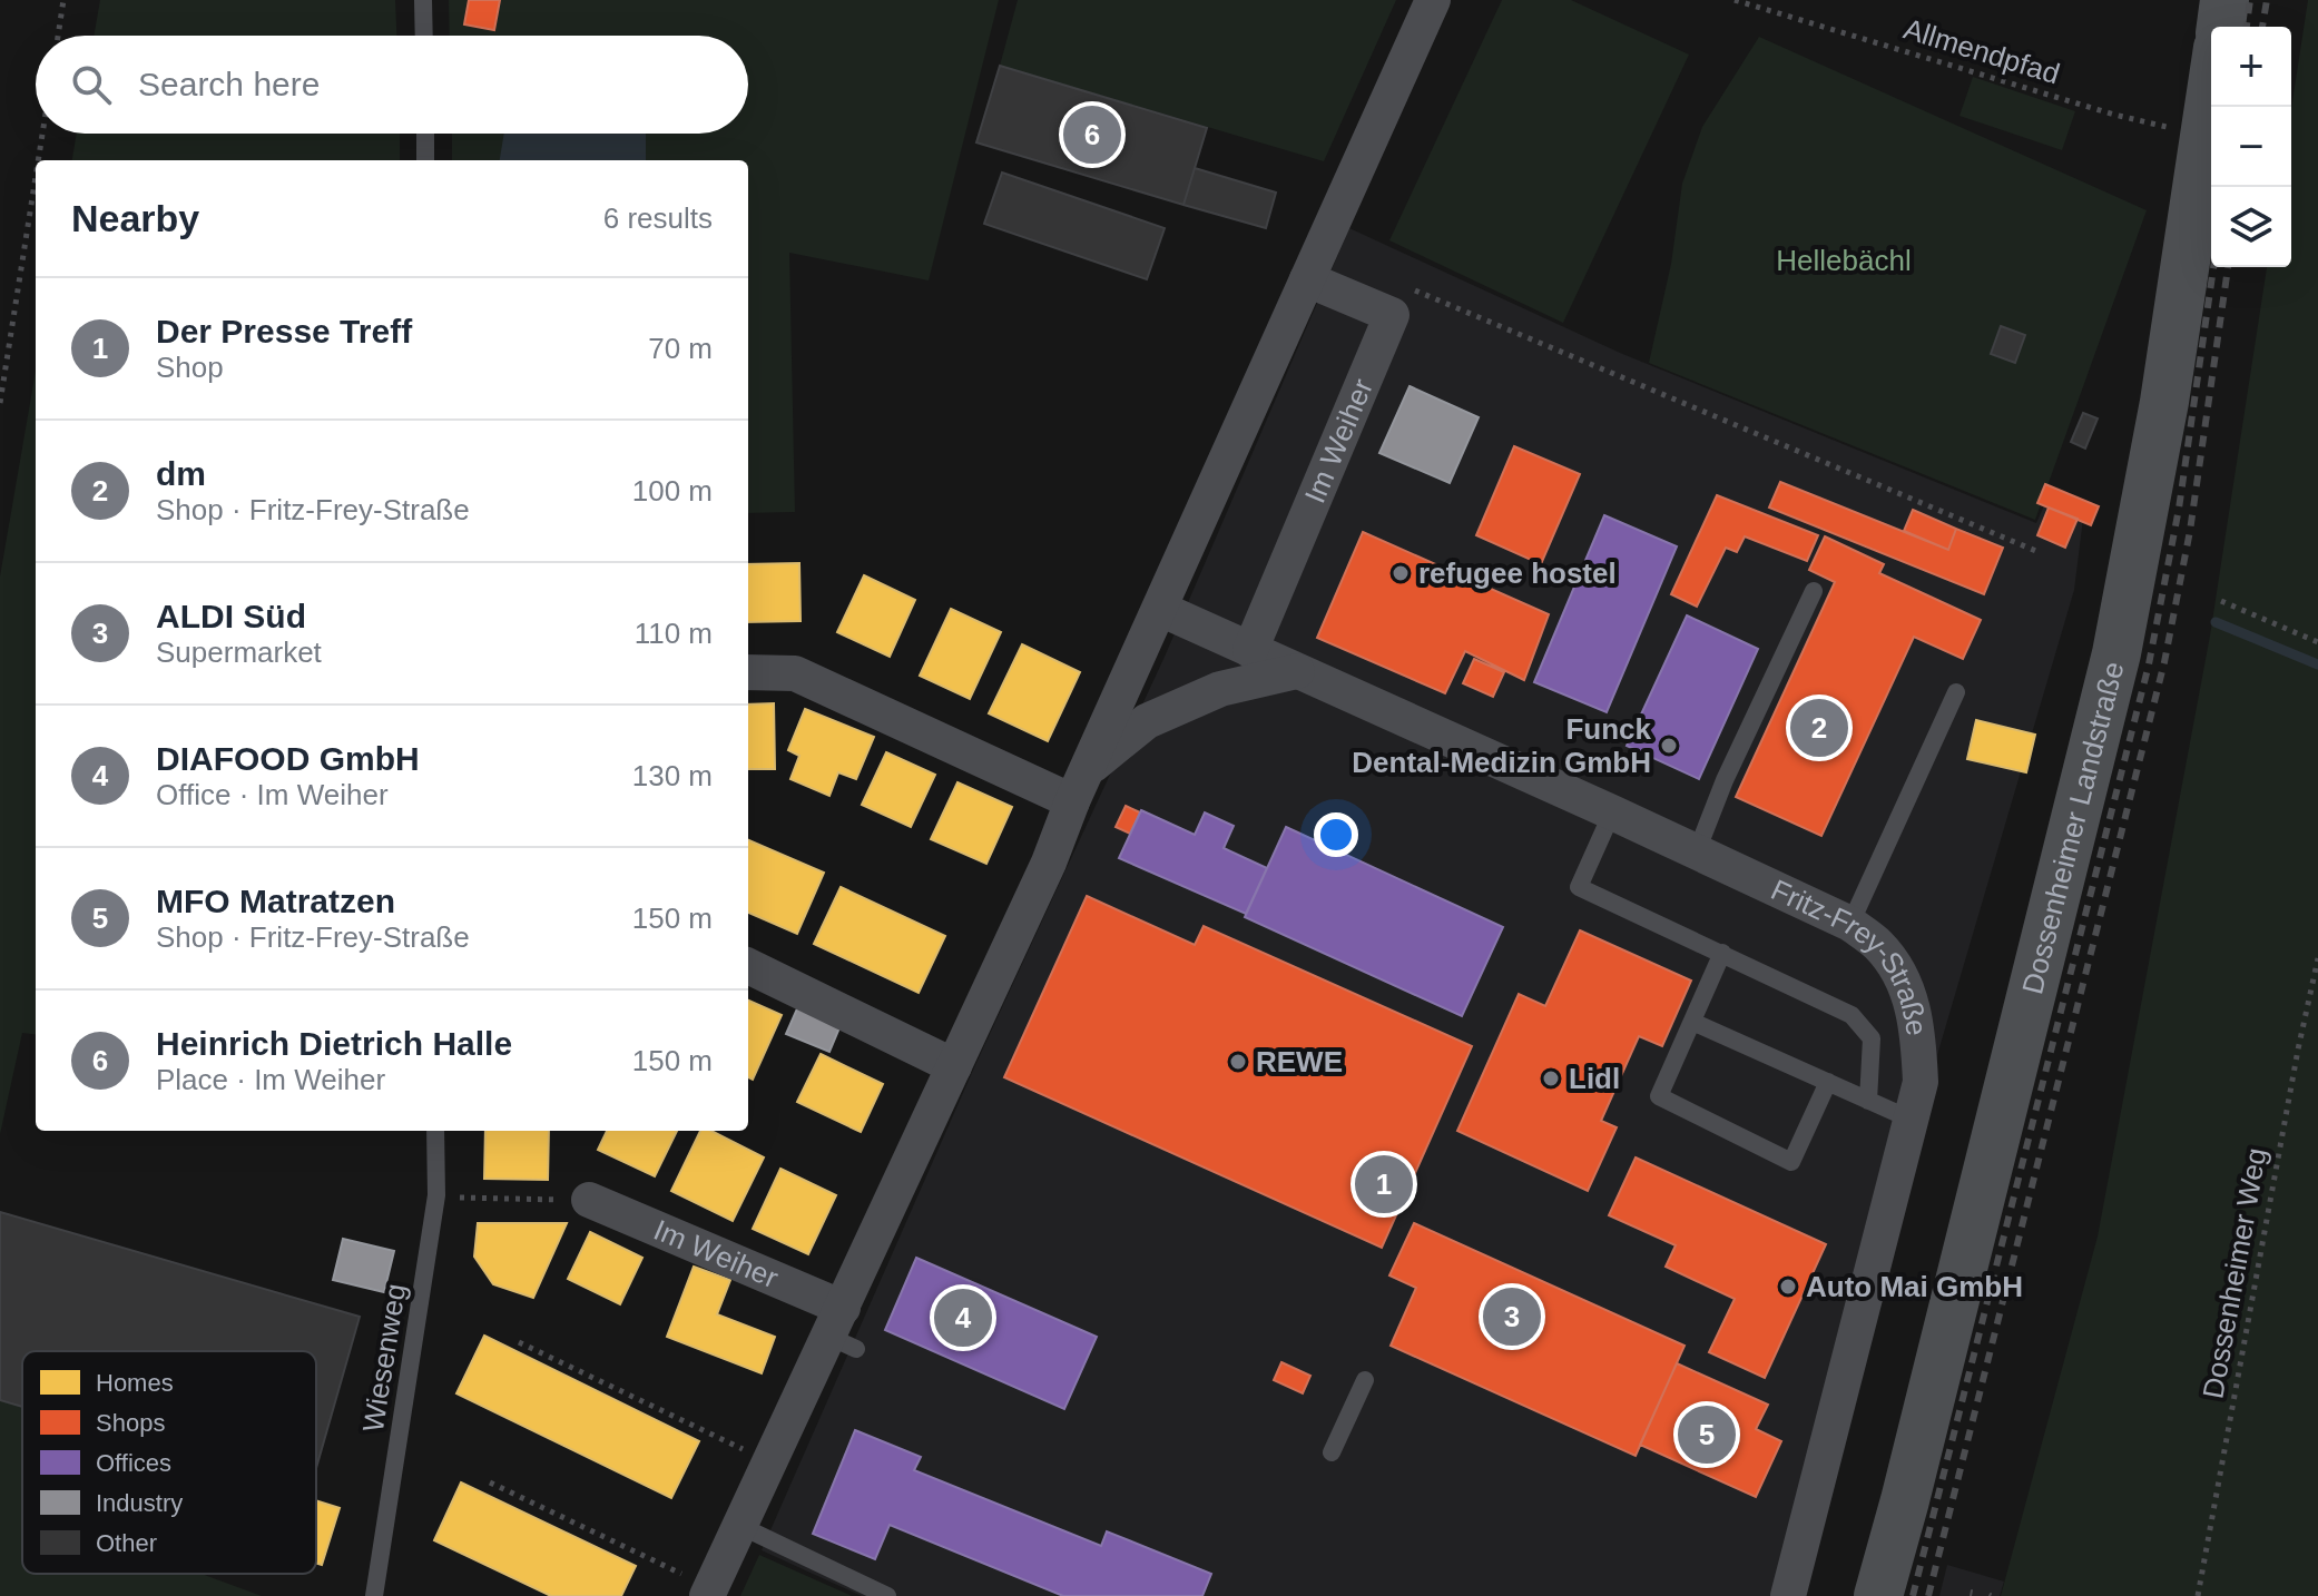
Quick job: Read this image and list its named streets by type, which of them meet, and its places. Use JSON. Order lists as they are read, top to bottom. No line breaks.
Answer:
{"streets":{"main road":["Dossenheimer Landstraße"],"street":["Im Weiher","Fritz-Frey-Straße"],"lane":["Wiesenweg"],"path":["Allmendpfad","Dossenheimer Weg"]},"crossings":[["Im Weiher","Fritz-Frey-Straße"]],"parks":["Hellebächl"],"places":["refugee hostel","Funck Dental-Medizin GmbH","REWE","Lidl","Auto Mai GmbH"],"legend":["Homes","Shops","Offices","Industry","Other"],"page":{"map_buttons":["+","−"],"search":"Search here","pins":["6","2","1","3","4","5"],"heading":["Nearby","6 results"],"list":[{"mark":"1","name":"Der Presse Treff","note":"Shop","value":"70 m"},{"mark":"2","name":"dm","note":"Shop · Fritz-Frey-Straße","value":"100 m"},{"mark":"3","name":"ALDI Süd","note":"Supermarket","value":"110 m"},{"mark":"4","name":"DIAFOOD GmbH","note":"Office · Im Weiher","value":"130 m"},{"mark":"5","name":"MFO Matratzen","note":"Shop · Fritz-Frey-Straße","value":"150 m"},{"mark":"6","name":"Heinrich Dietrich Halle","note":"Place · Im Weiher","value":"150 m"}]}}
